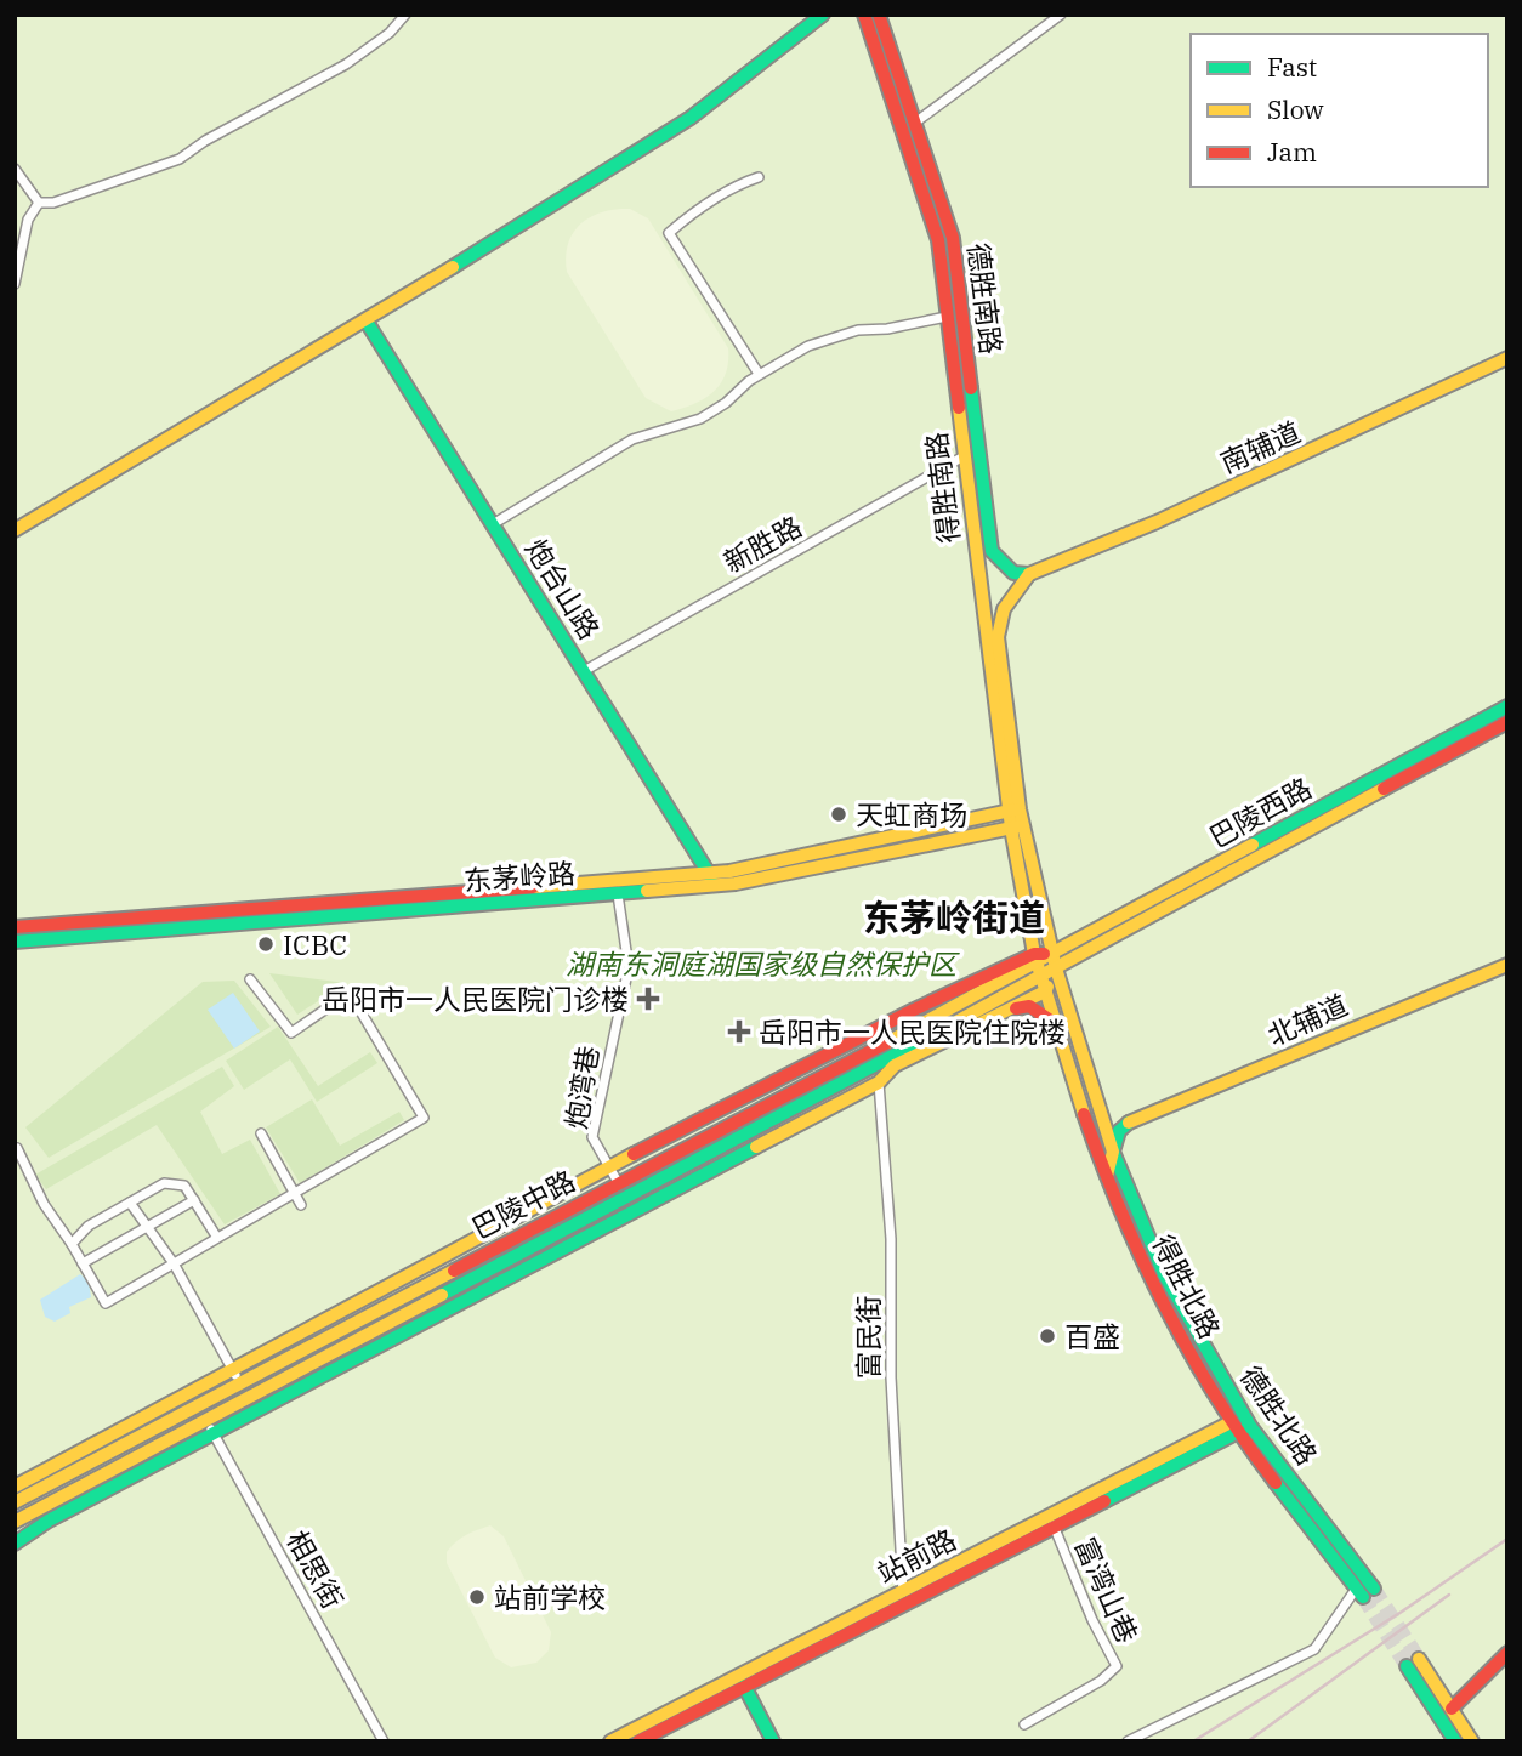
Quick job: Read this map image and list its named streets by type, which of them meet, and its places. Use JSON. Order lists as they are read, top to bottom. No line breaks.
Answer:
{"streets":{"main road":["德胜南路","南辅道","得胜南路","炮台山路","巴陵西路","东茅岭路","北辅道","巴陵中路","得胜北路","德胜北路","站前路"],"street":["新胜路","炮湾巷","富民街","相思街","富湾山巷"]},"crossings":[["德胜南路","南辅道"],["德胜南路","得胜南路"],["南辅道","得胜南路"],["得胜南路","新胜路"],["得胜南路","巴陵西路"],["得胜南路","东茅岭路"],["得胜南路","巴陵中路"],["得胜南路","得胜北路"],["得胜南路","德胜北路"],["新胜路","炮台山路"],["炮台山路","东茅岭路"],["巴陵西路","巴陵中路"],["巴陵西路","得胜北路"],["东茅岭路","炮湾巷"],["炮湾巷","巴陵中路"],["巴陵中路","得胜北路"],["巴陵中路","相思街"],["得胜北路","德胜北路"],["得胜北路","站前路"],["富民街","站前路"],["德胜北路","站前路"],["站前路","富湾山巷"]],"districts":["东茅岭街道"],"parks":["湖南东洞庭湖国家级自然保护区"],"places":{"other":["天虹商场","ICBC","百盛","站前学校"],"health":["岳阳市一人民医院门诊楼","岳阳市一人民医院住院楼"]},"legend":["Fast","Slow","Jam"]}
